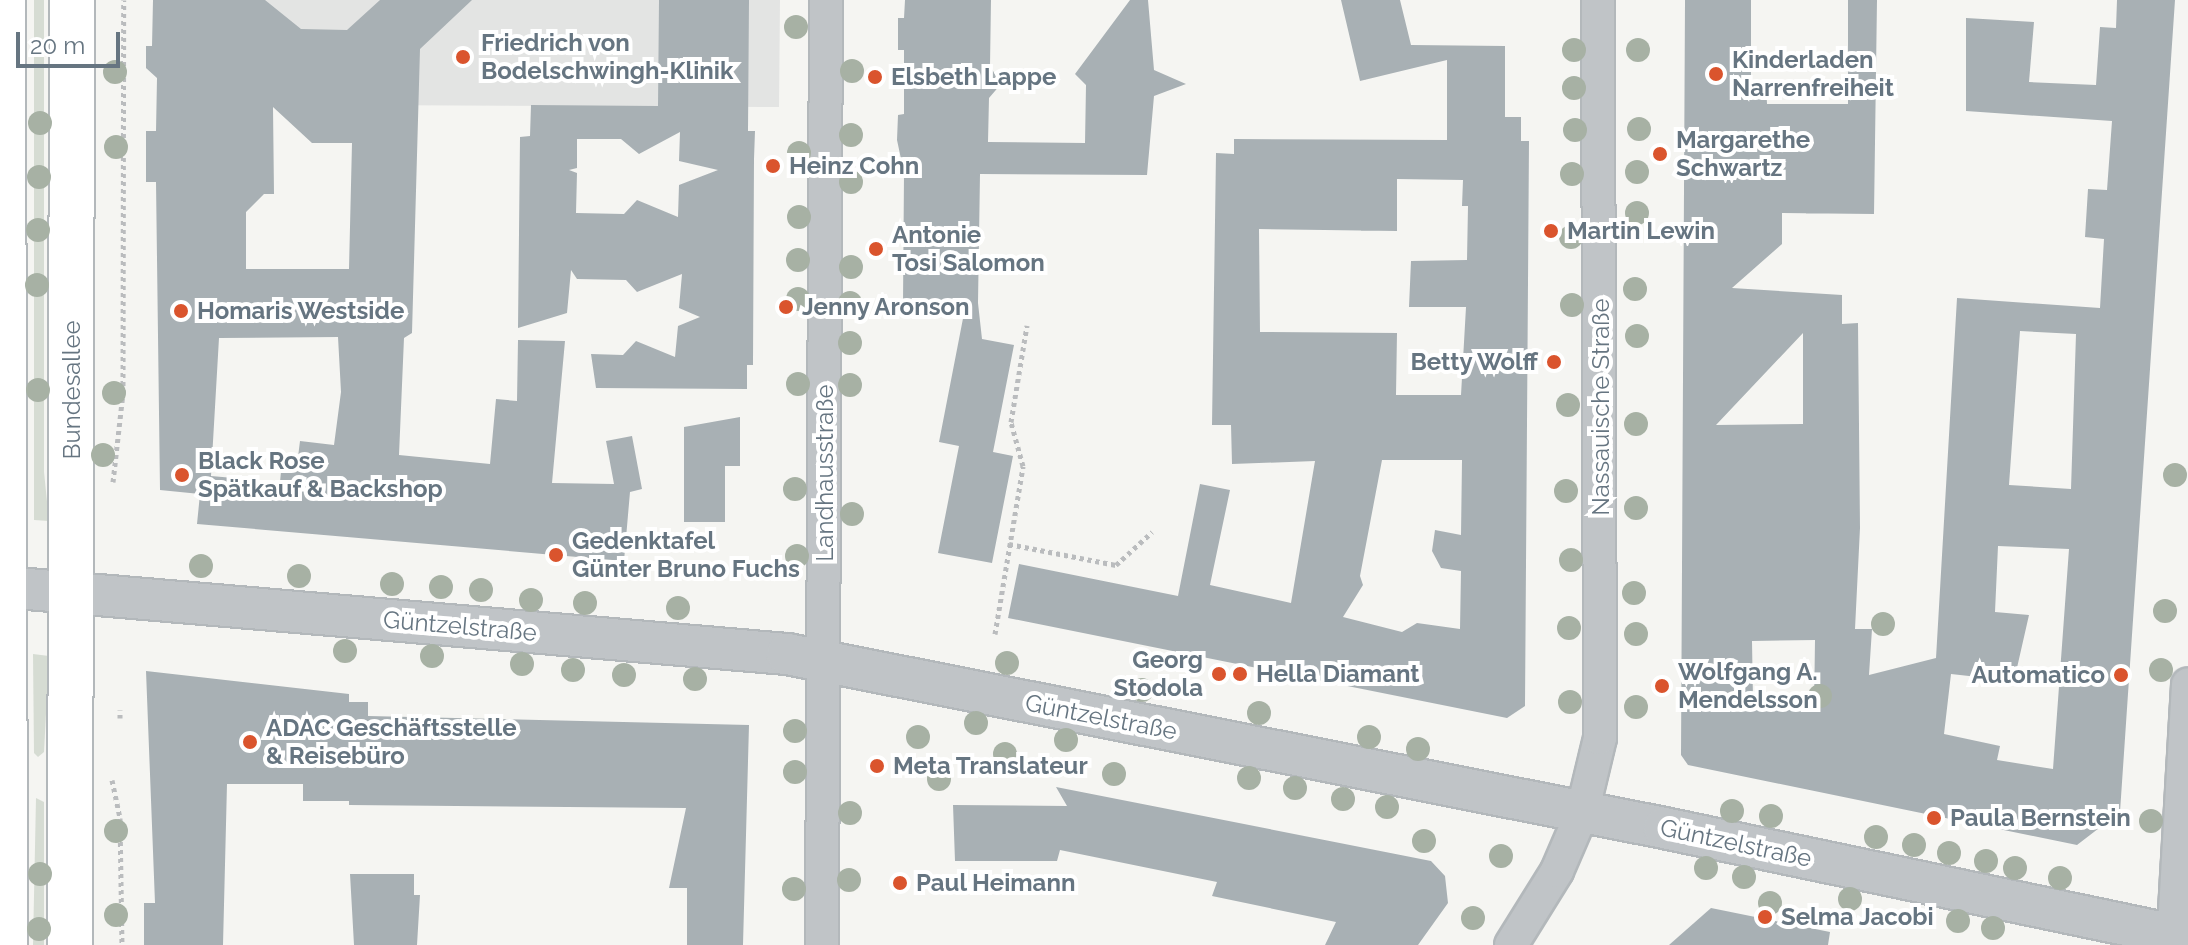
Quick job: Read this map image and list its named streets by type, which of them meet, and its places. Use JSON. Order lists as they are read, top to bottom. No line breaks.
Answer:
{"streets":{"main road":["Bundesallee"],"street":["Nassauische Straße","Landhausstraße","Güntzelstraße"]},"crossings":[["Bundesallee","Güntzelstraße"],["Nassauische Straße","Güntzelstraße"],["Landhausstraße","Güntzelstraße"]],"places":["Friedrich von Bodelschwingh-Klinik","Kinderladen Narrenfreiheit","Elsbeth Lappe","Margarethe Schwartz","Heinz Cohn","Martin Lewin","Antonie Tosi Salomon","Jenny Aronson","Homaris Westside","Betty Wolff","Black Rose Spätkauf & Backshop","Gedenktafel Günter Bruno Fuchs","Georg Stodola","Hella Diamant","Automatico","Wolfgang A. Mendelsson","ADAC Geschäftsstelle & Reisebüro","Meta Translateur","Paula Bernstein","Paul Heimann","Selma Jacobi"],"scale_bar":"20 m"}
